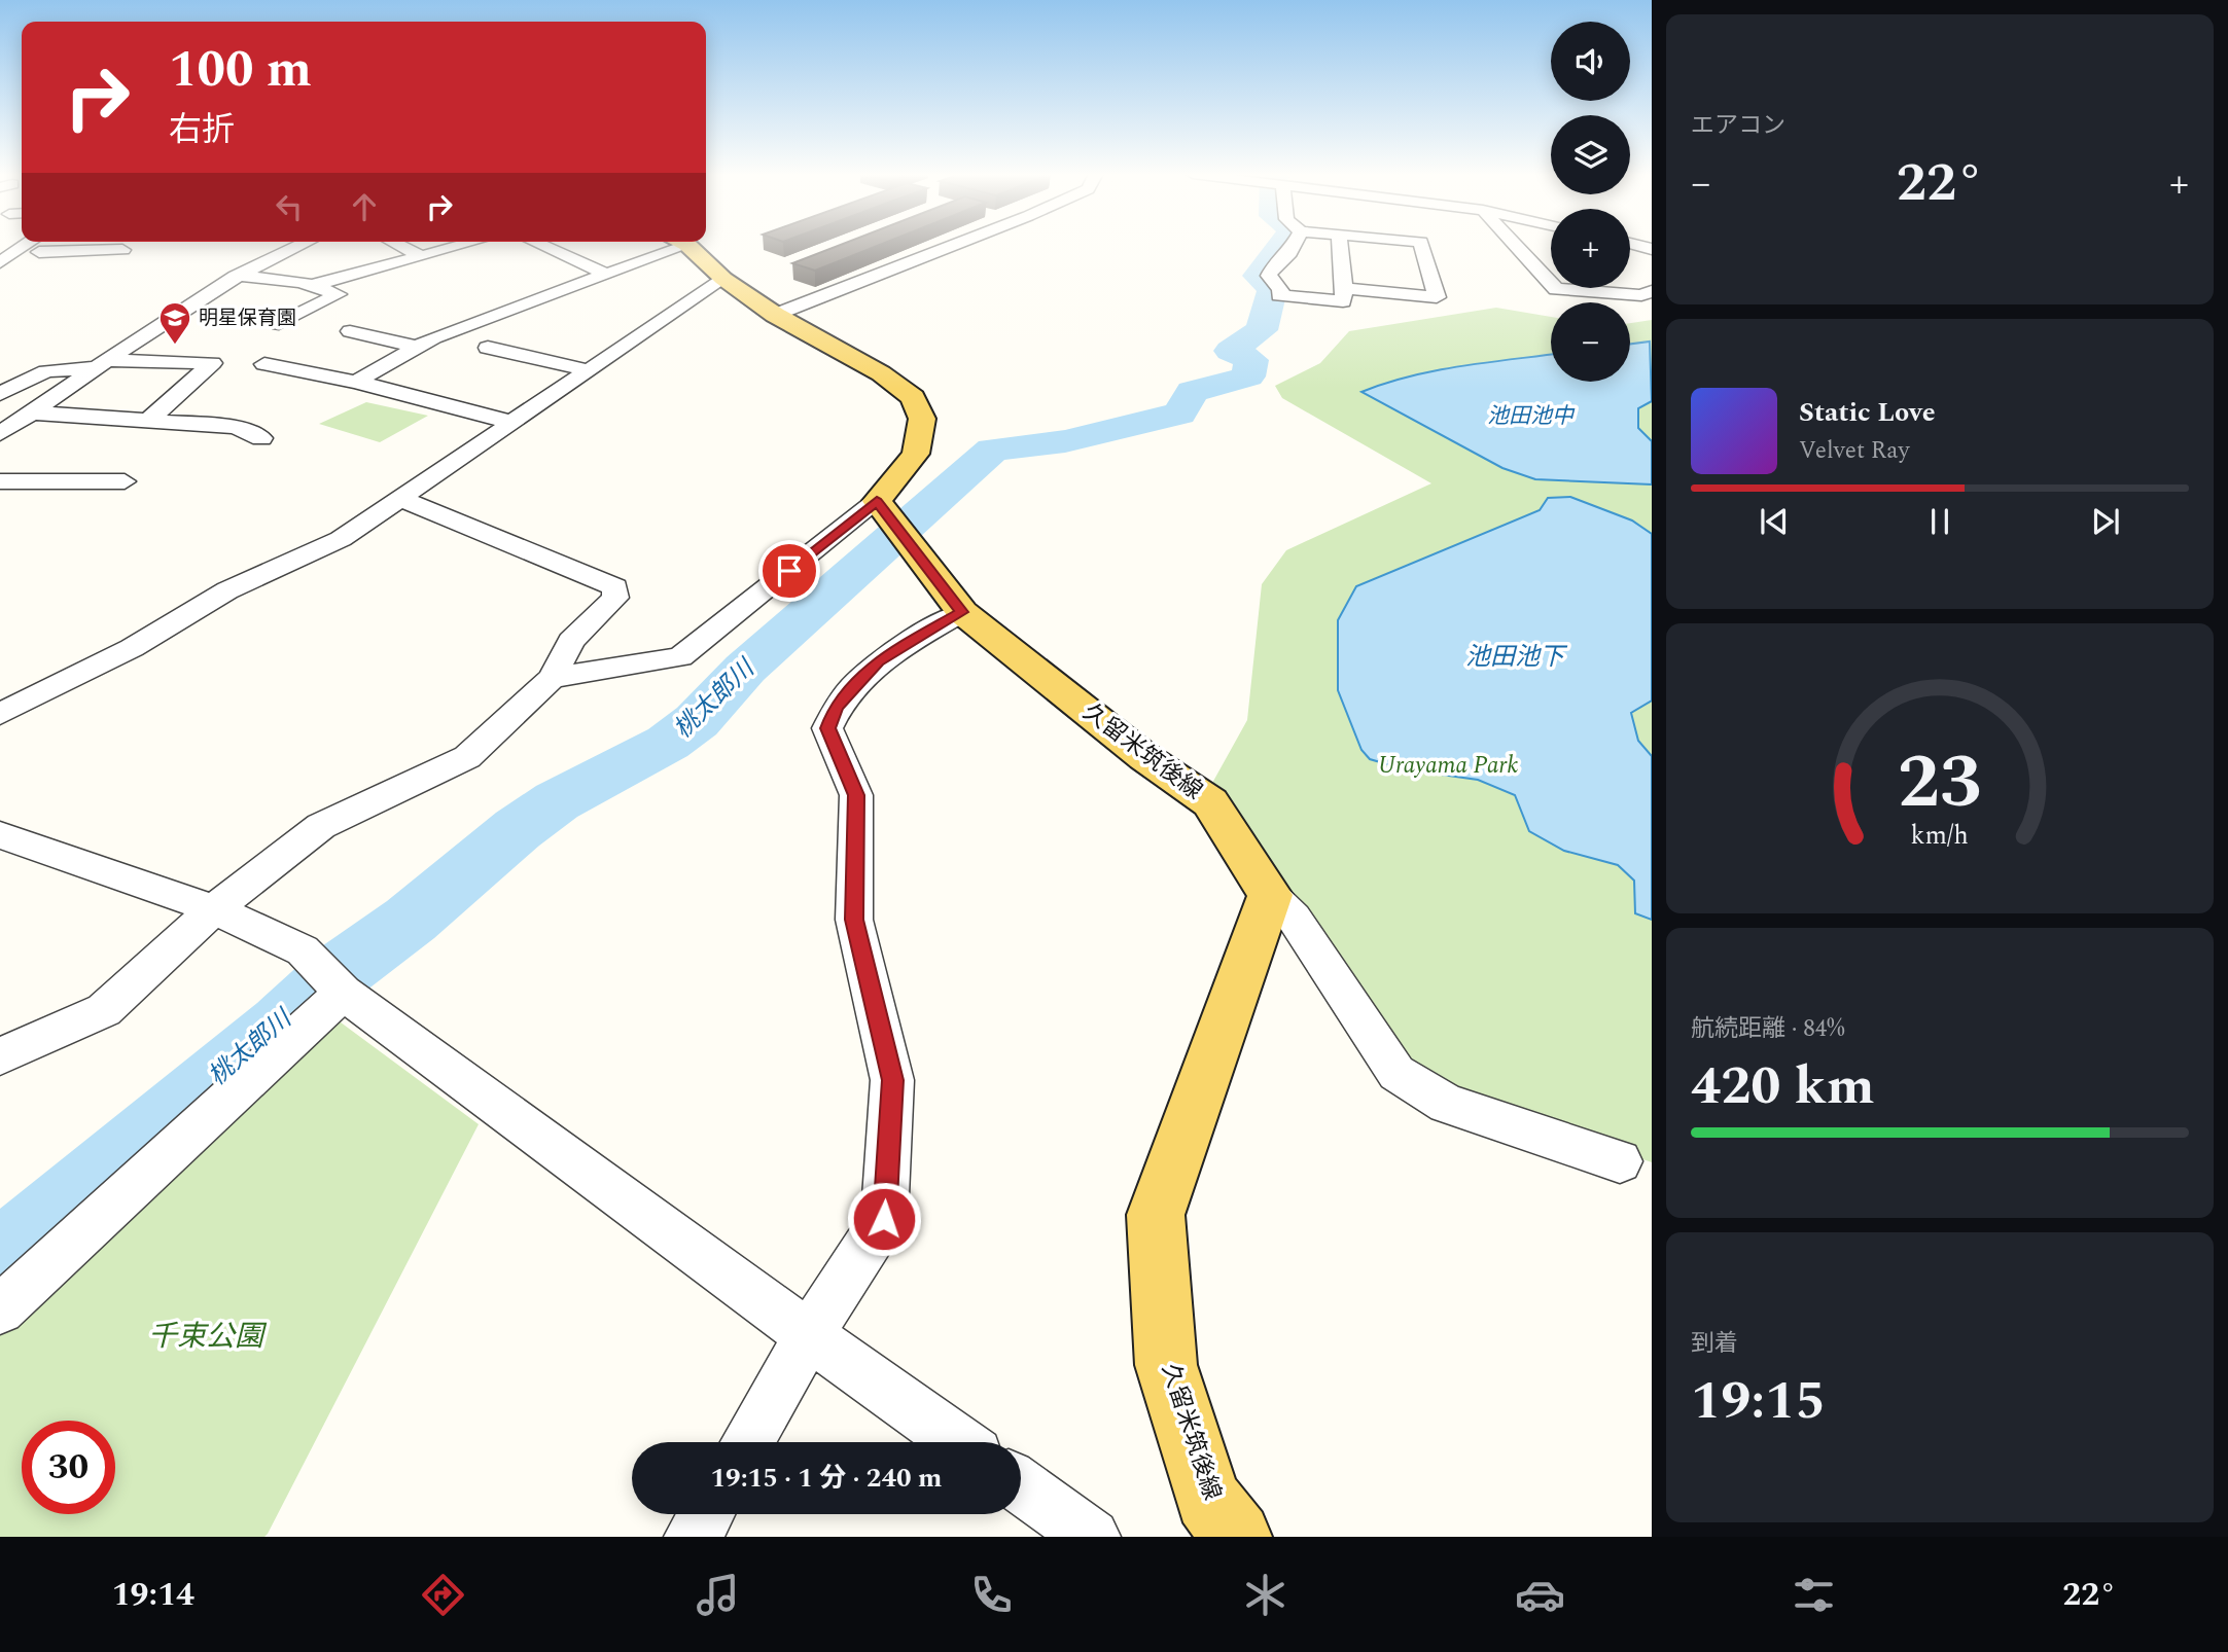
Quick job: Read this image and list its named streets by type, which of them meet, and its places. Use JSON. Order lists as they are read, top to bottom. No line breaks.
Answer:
{"streets":{"main road":["久留米筑後線"]},"water":["池田池中","池田池下","桃太郎川"],"parks":["Urayama Park","千束公園"],"places":{"school or university":["明星保育園"]},"page":{"tile":["エアコン",["航続距離 · 84%","420 km"],["到着","19:15"]],"map_buttons":["+","−"],"turn":["100 m","右折"],"heat":["−","22°","+"],"song":["Static Love","Velvet Ray"],"limit":"30","trip":"19:15 · 1 分 · 240 m","tabs":["19:14","22°"],"gauge":["23","km/h"]}}
